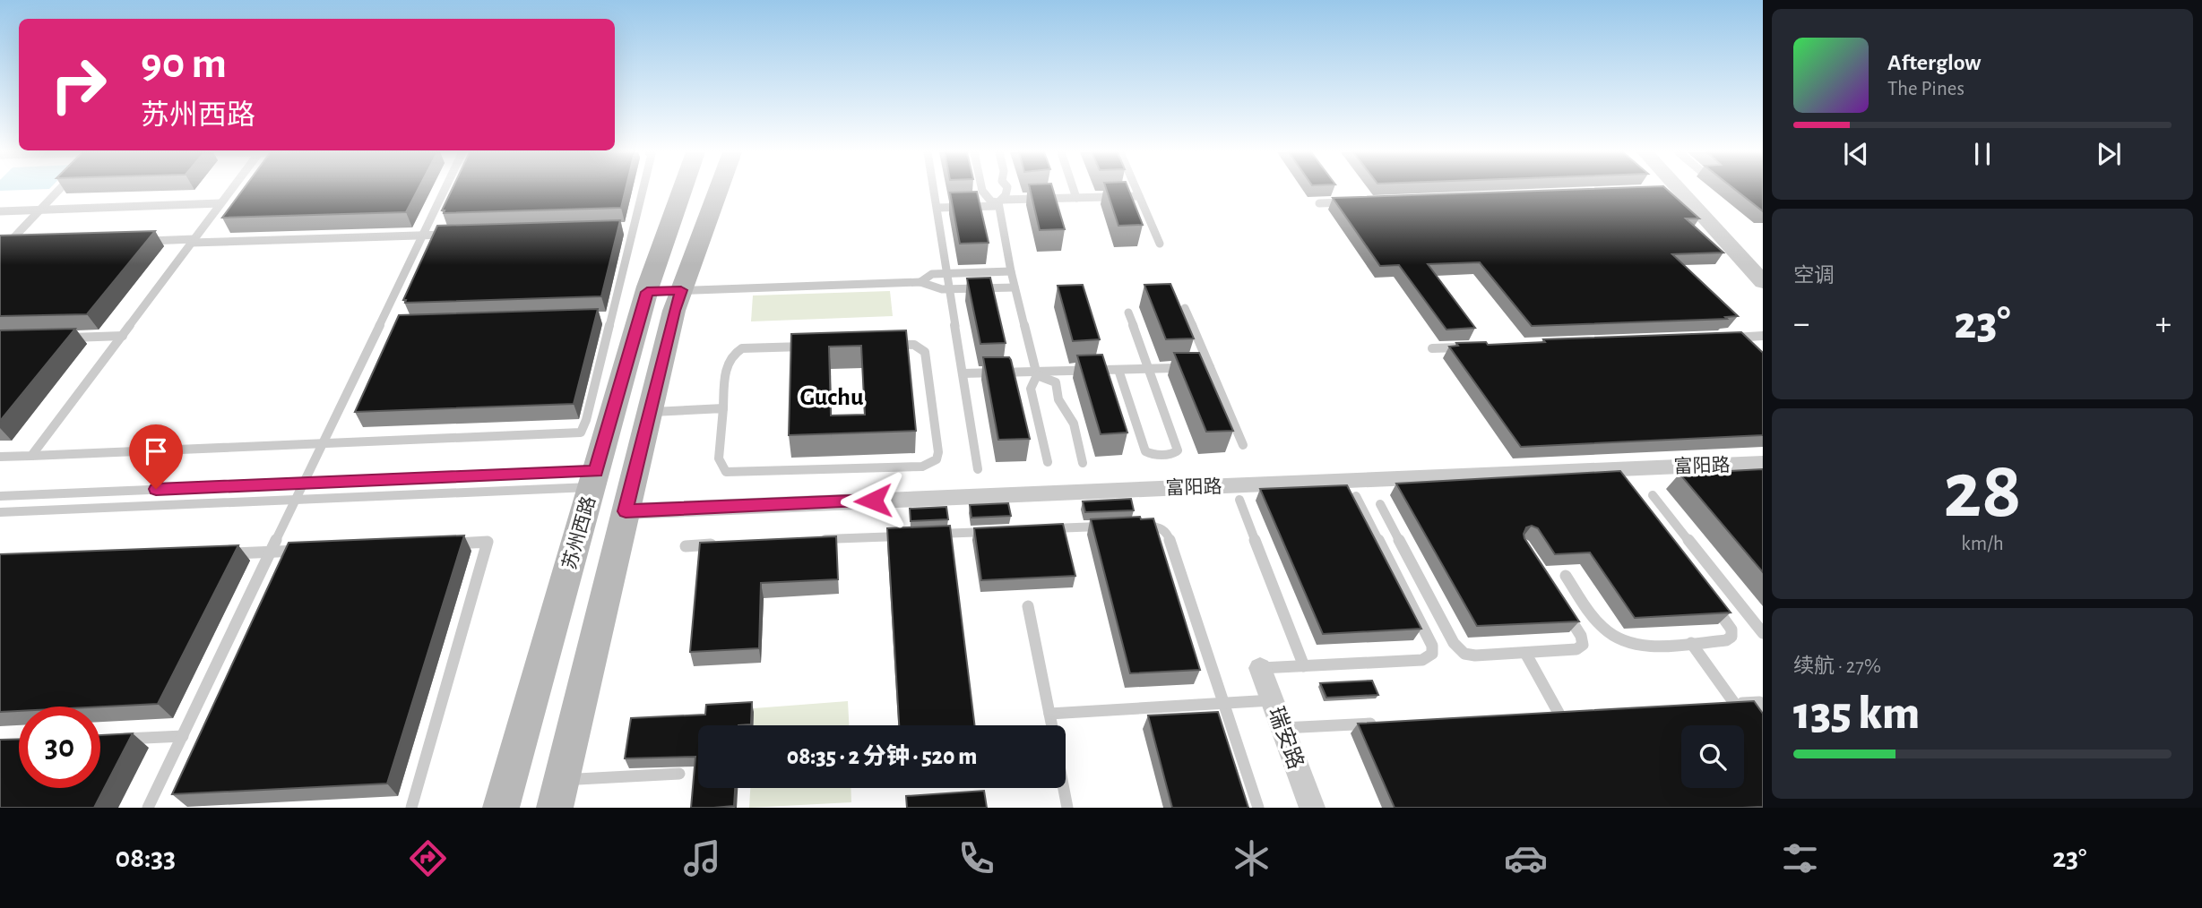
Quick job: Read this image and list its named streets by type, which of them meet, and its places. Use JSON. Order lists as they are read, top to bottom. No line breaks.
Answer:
{"streets":{"main road":["苏州西路"],"street":["富阳路","瑞安路"]},"crossings":[["富阳路","苏州西路"]],"districts":["Guchu"],"page":{"turn":["90 m","苏州西路"],"song":["Afterglow","The Pines"],"tile":["空调",["28","km/h"],["续航 · 27%","135 km"]],"heat":["−","23°","+"],"limit":"30","trip":"08:35 · 2 分钟 · 520 m","tabs":["08:33","23°"]}}
